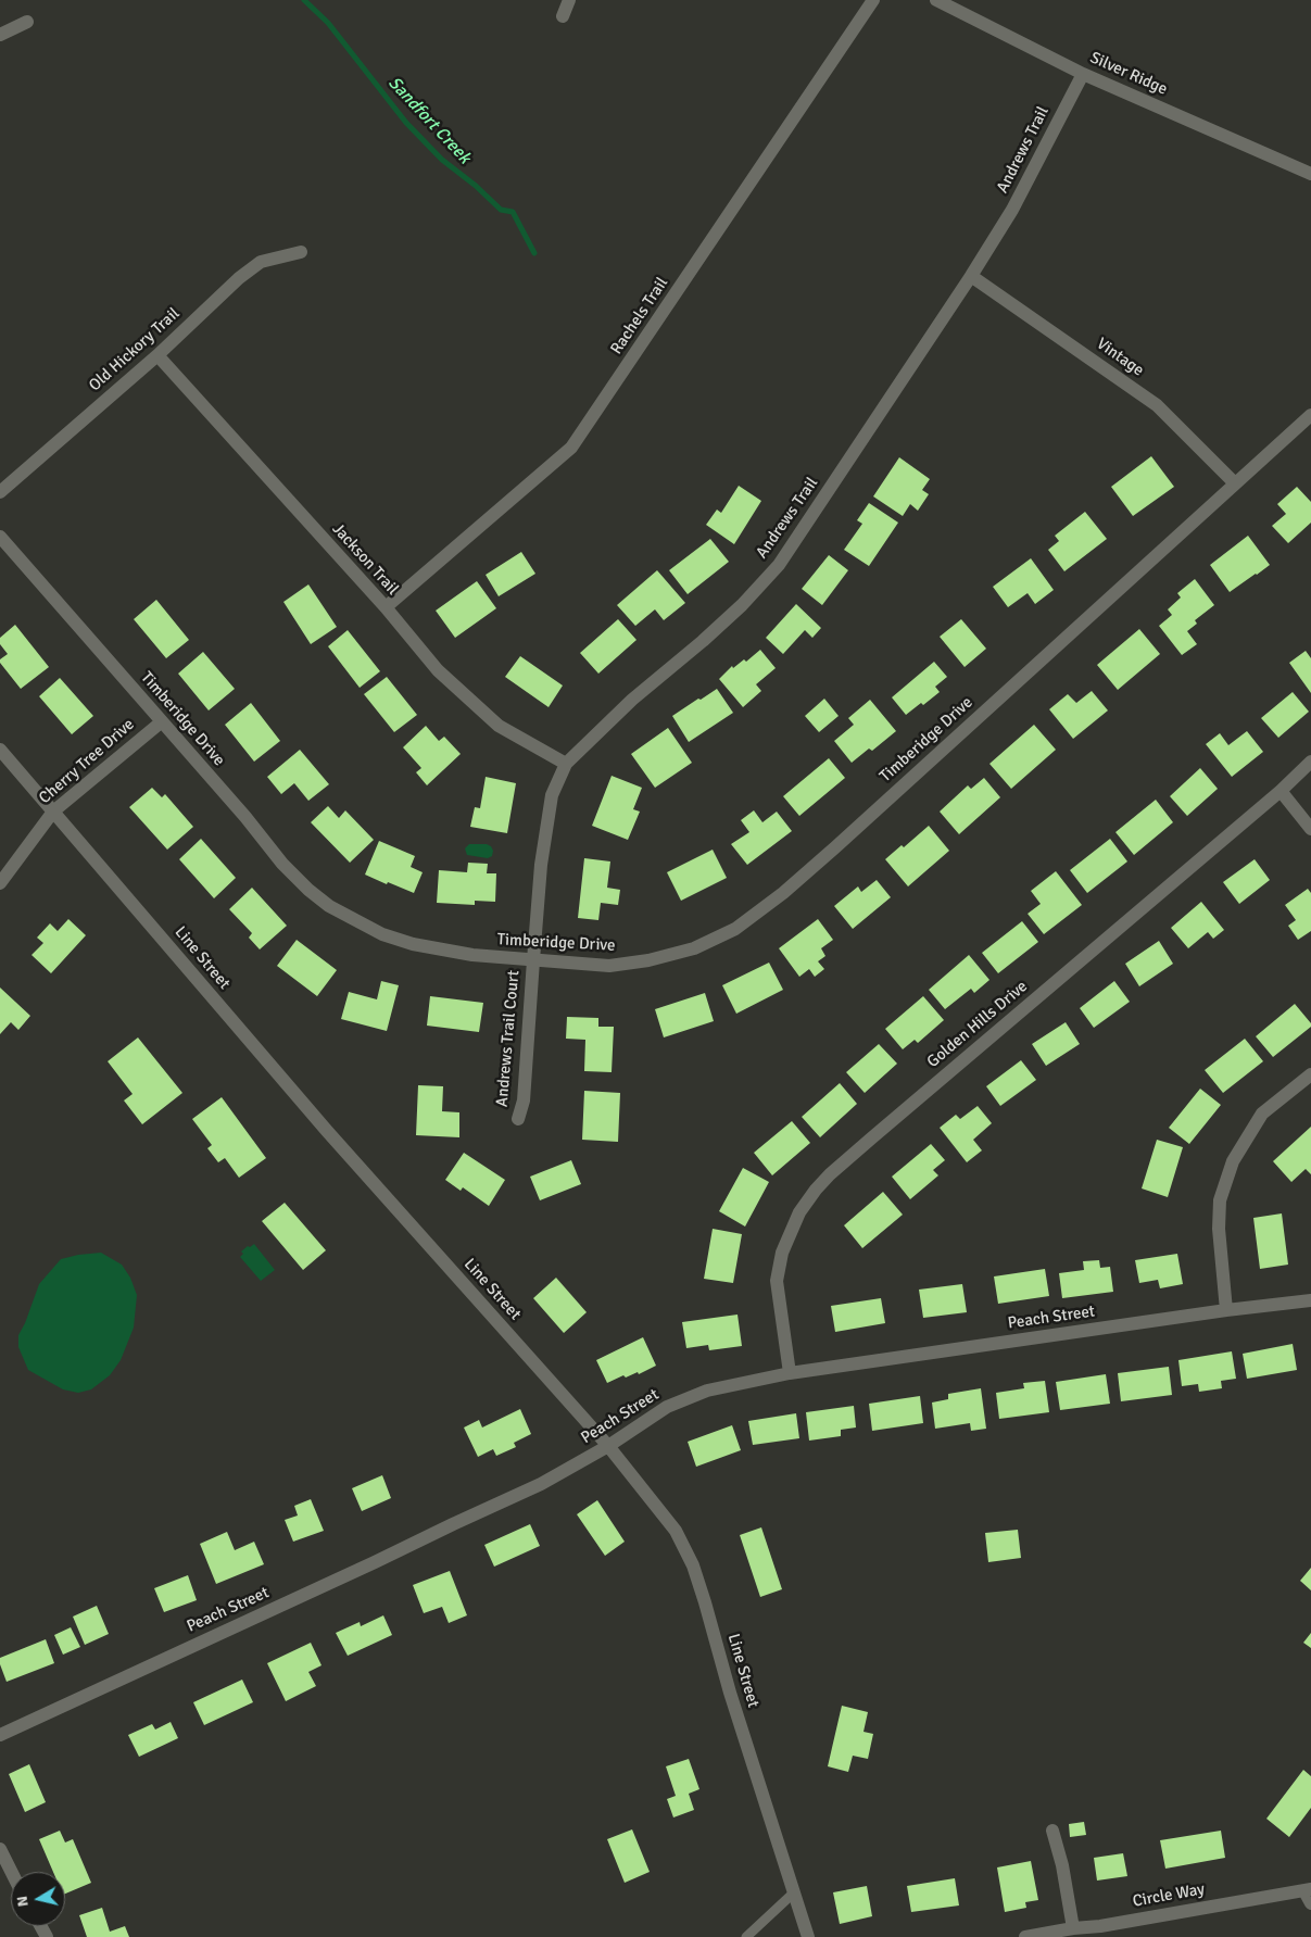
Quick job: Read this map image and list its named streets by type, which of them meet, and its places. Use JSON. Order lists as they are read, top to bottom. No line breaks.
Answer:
{"streets":{"street":["Silver Ridge","Andrews Trail","Rachels Trail","Old Hickory Trail","Vintage","Jackson Trail","Timberidge Drive","Cherry Tree Drive","Line Street","Golden Hills Drive","Andrews Trail Court","Peach Street","Circle Way"]},"crossings":[["Silver Ridge","Andrews Trail"],["Andrews Trail","Vintage"],["Andrews Trail","Jackson Trail"],["Andrews Trail","Timberidge Drive"],["Andrews Trail","Andrews Trail Court"],["Rachels Trail","Jackson Trail"],["Old Hickory Trail","Jackson Trail"],["Vintage","Timberidge Drive"],["Timberidge Drive","Cherry Tree Drive"],["Timberidge Drive","Andrews Trail Court"],["Cherry Tree Drive","Line Street"],["Line Street","Peach Street"],["Golden Hills Drive","Peach Street"]],"water":["Sandfort Creek"],"north":"left"}
